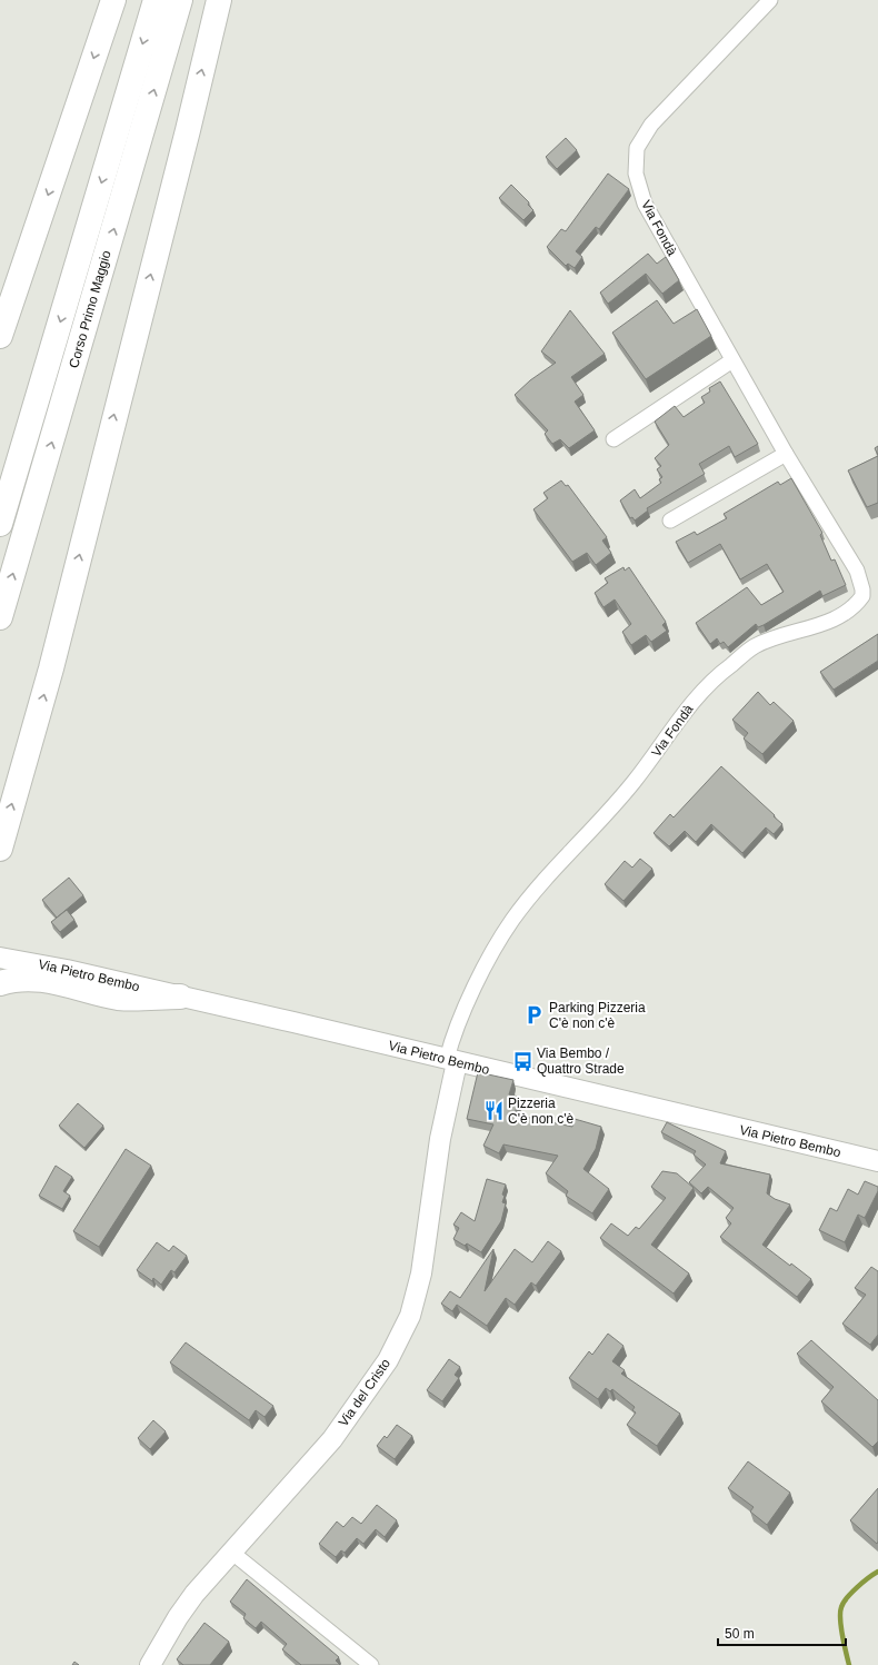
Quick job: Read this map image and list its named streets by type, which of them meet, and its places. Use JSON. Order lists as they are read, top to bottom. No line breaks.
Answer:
{"streets":{"highway":["Corso Primo Maggio"],"main road":["Via Pietro Bembo","Via del Cristo"],"street":["Via Fondà"]},"crossings":[["Via Fondà","Via Pietro Bembo"],["Via Fondà","Via del Cristo"],["Via Pietro Bembo","Via del Cristo"]],"places":{"parking":["Parking Pizzeria C'è non c'è"],"bus stop":["Via Bembo / Quattro Strade"],"restaurant":["Pizzeria C'è non c'è"]},"scale_bar":"50 m"}
